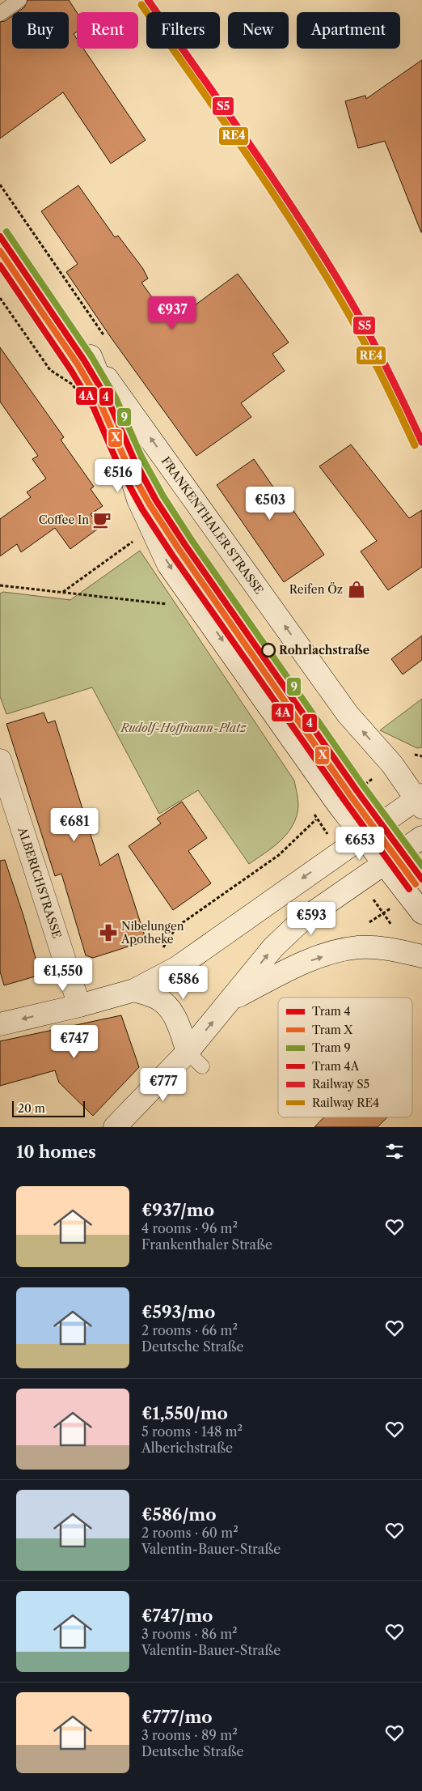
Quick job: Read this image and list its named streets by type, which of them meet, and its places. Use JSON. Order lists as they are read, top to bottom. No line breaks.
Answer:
{"streets":{"street":["FRANKENTHALER STRASSE","ALBERICHSTRASSE"]},"parks":["Rudolf-Hoffmann-Platz"],"places":{"cafe":["Coffee In"],"shop":["Reifen Öz"],"other":["Rohrlachstraße"],"pharmacy":["Nibelungen Apotheke"]},"lines":["rail line S5","rail line RE4","tram line 9","tram line 4","tram line X","tram line 4A"],"legend":["Tram 4","Tram X","Tram 9","Tram 4A","Railway S5","Railway RE4"],"scale_bar":"20 m","page":{"chip":["Buy","Rent","Filters","New","Apartment"],"price":["€937","€516","€503","€681","€653","€593","€1,550","€586","€747","€777"],"scale":"20 m","heading":"10 homes","list":[{"name":"€937/mo","note":"4 rooms · 96 m² · Frankenthaler Straße"},{"name":"€593/mo","note":"2 rooms · 66 m² · Deutsche Straße"},{"name":"€1,550/mo","note":"5 rooms · 148 m² · Alberichstraße"},{"name":"€586/mo","note":"2 rooms · 60 m² · Valentin-Bauer-Straße"},{"name":"€747/mo","note":"3 rooms · 86 m² · Valentin-Bauer-Straße"},{"name":"€777/mo","note":"3 rooms · 89 m² · Deutsche Straße"}]}}
